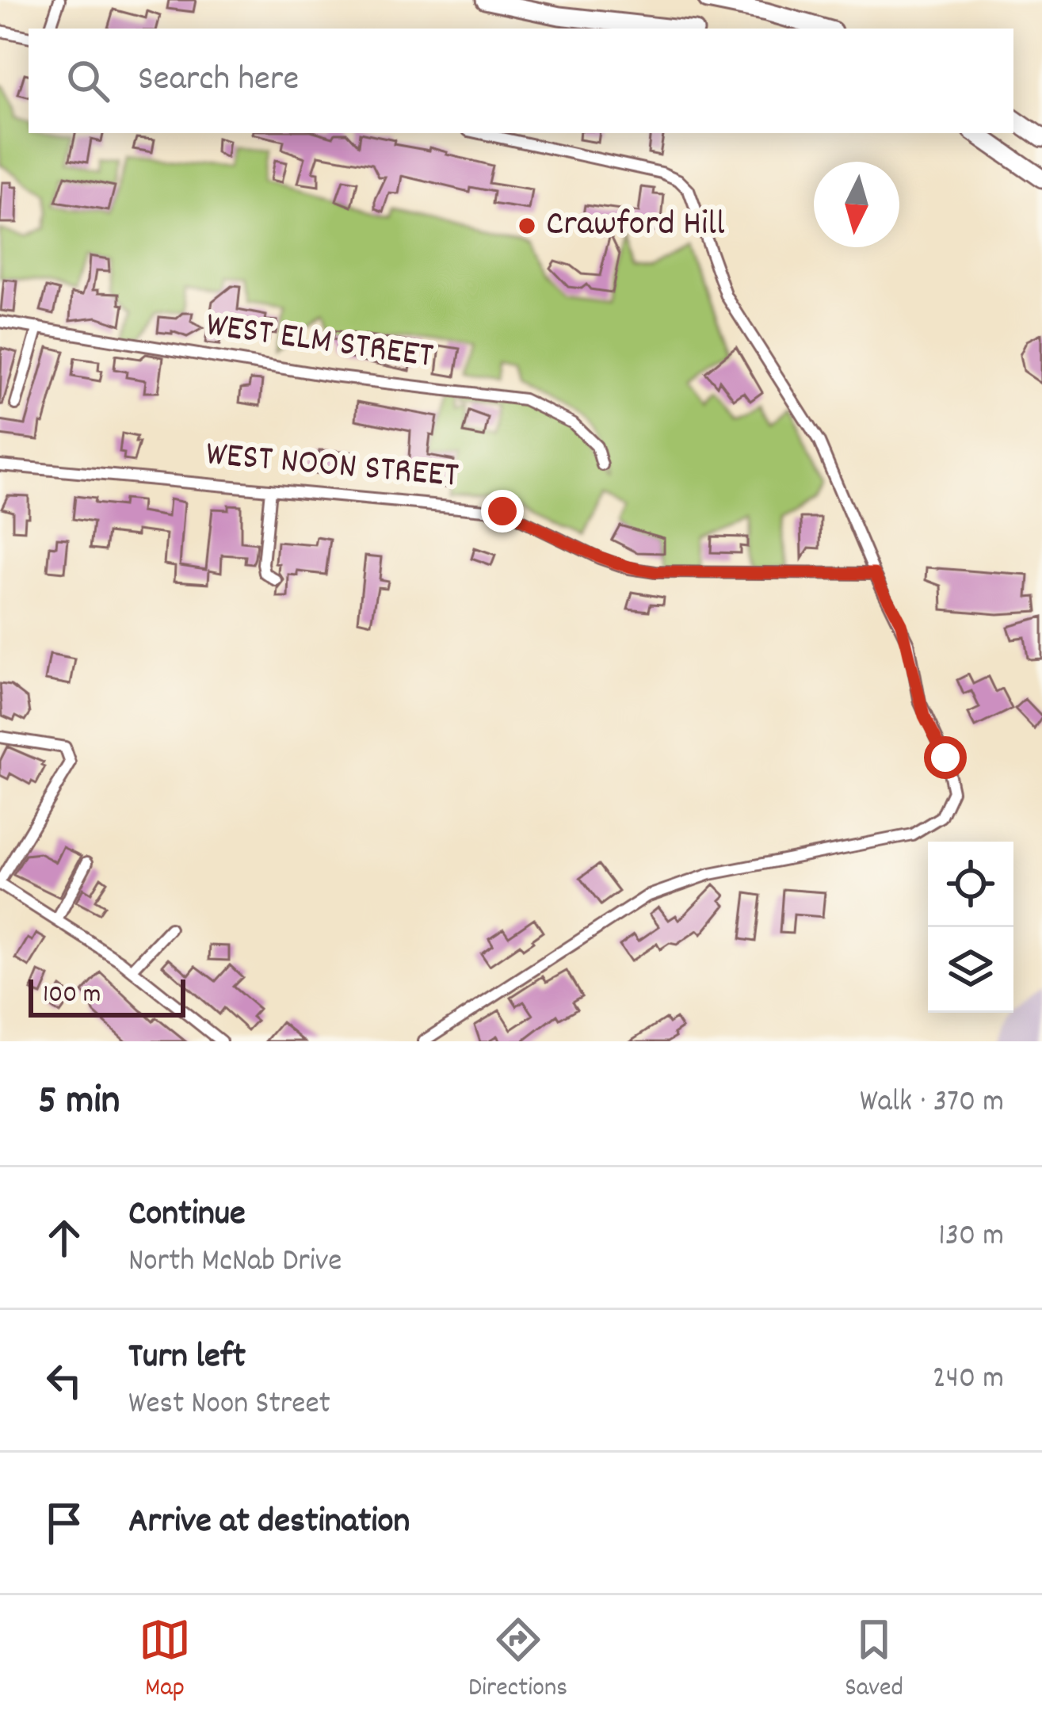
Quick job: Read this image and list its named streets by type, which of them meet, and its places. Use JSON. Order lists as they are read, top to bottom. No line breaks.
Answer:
{"streets":{"street":["WEST ELM STREET","WEST NOON STREET"]},"places":["Crawford Hill"],"scale_bar":"100 m","north":"bottom","page":{"search":"Search here","scale":"100 m","heading":["5 min","Walk · 370 m"],"list":[["Continue","North McNab Drive","130 m"],["Turn left","West Noon Street","240 m"],"Arrive at destination"],"nav":["Map","Directions","Saved"]}}
